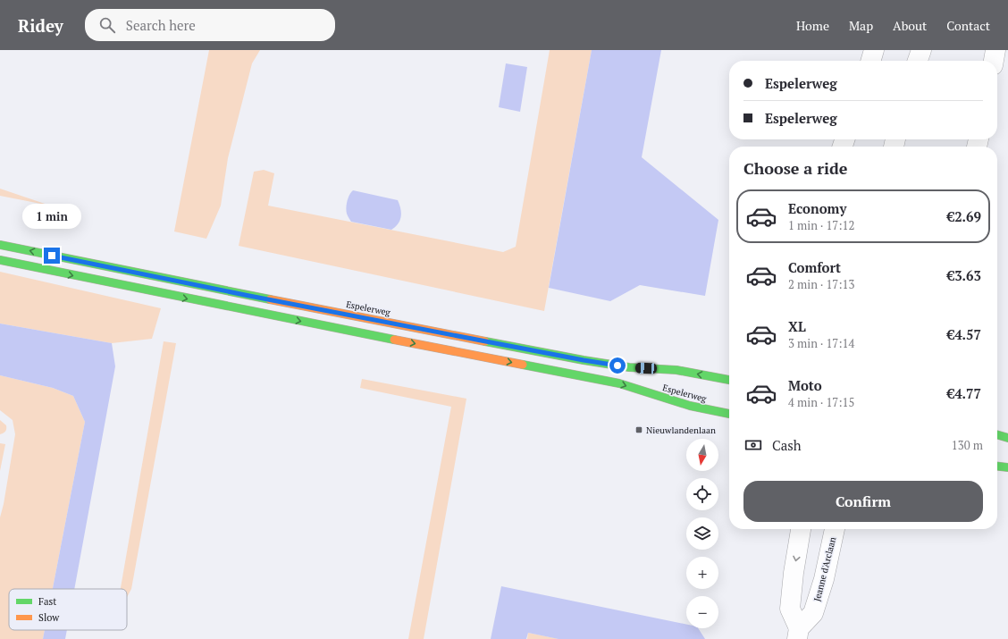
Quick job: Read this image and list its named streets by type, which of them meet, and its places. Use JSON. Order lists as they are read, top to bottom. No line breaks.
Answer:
{"streets":{"main road":["Espelerweg"],"street":["Jeanne d'Arclaan"]},"places":{"transit":["Nieuwlandenlaan"]},"legend":["Fast","Slow"],"north":"bottom","page":{"header":"Ridey","search":"Search here","nav":["Home","Map","About","Contact"],"banner":["Espelerweg","Espelerweg"],"heading":"Choose a ride","list":[{"name":"Economy","note":"1 min · 17:12","value":"€2.69"},{"name":"Comfort","note":"2 min · 17:13","value":"€3.63"},{"name":"XL","note":"3 min · 17:14","value":"€4.57"},{"name":"Moto","note":"4 min · 17:15","value":"€4.77"}],"bubble":"1 min","pay":["Cash","130 m"],"map_buttons":["+","−"],"buttons":"Confirm"}}
